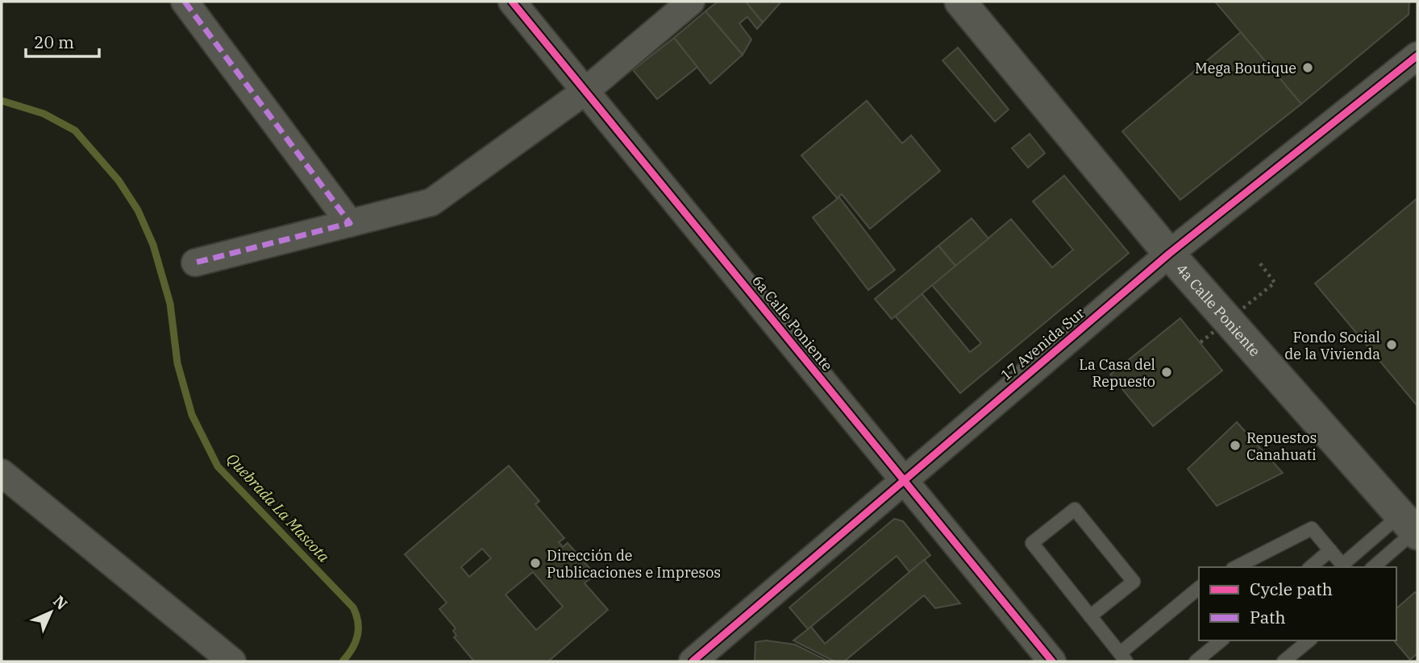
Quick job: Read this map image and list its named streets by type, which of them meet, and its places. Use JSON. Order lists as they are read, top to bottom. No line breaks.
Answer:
{"streets":{"street":["4a Calle Poniente","6a Calle Poniente","17 Avenida Sur"]},"crossings":[["4a Calle Poniente","17 Avenida Sur"],["6a Calle Poniente","17 Avenida Sur"]],"water":["Quebrada La Mascota"],"places":["Mega Boutique","Fondo Social de la Vivienda","La Casa del Repuesto","Repuestos Canahuati","Dirección de Publicaciones e Impresos"],"legend":["Cycle path","Path"],"scale_bar":"20 m","north":"top right"}
